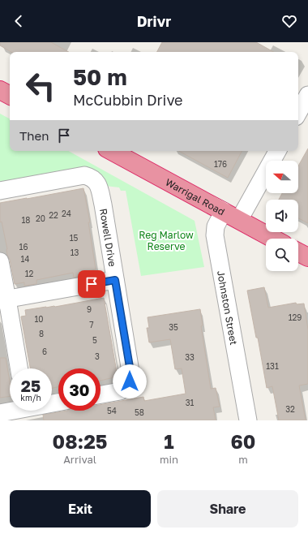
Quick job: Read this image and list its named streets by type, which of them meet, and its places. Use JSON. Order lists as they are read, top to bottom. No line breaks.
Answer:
{"streets":{"highway":["Warrigal Road"],"street":["Rowell Drive","Johnston Street"]},"crossings":[["Warrigal Road","Johnston Street"]],"parks":["Reg Marlow Reserve"],"house_numbers":["176","24","22","20","18","15","16","13","14","12","9","129","10","7","35","8","5","6","3","33","131","31","32","54","58"],"north":"left","page":{"header":"Drivr","turn":["50 m","McCubbin Drive"],"then":"Then","speed":"25 km/h","limit":"30","eta":["08:25","Arrival","1","min","60","m"],"buttons":["Exit","Share"]}}
